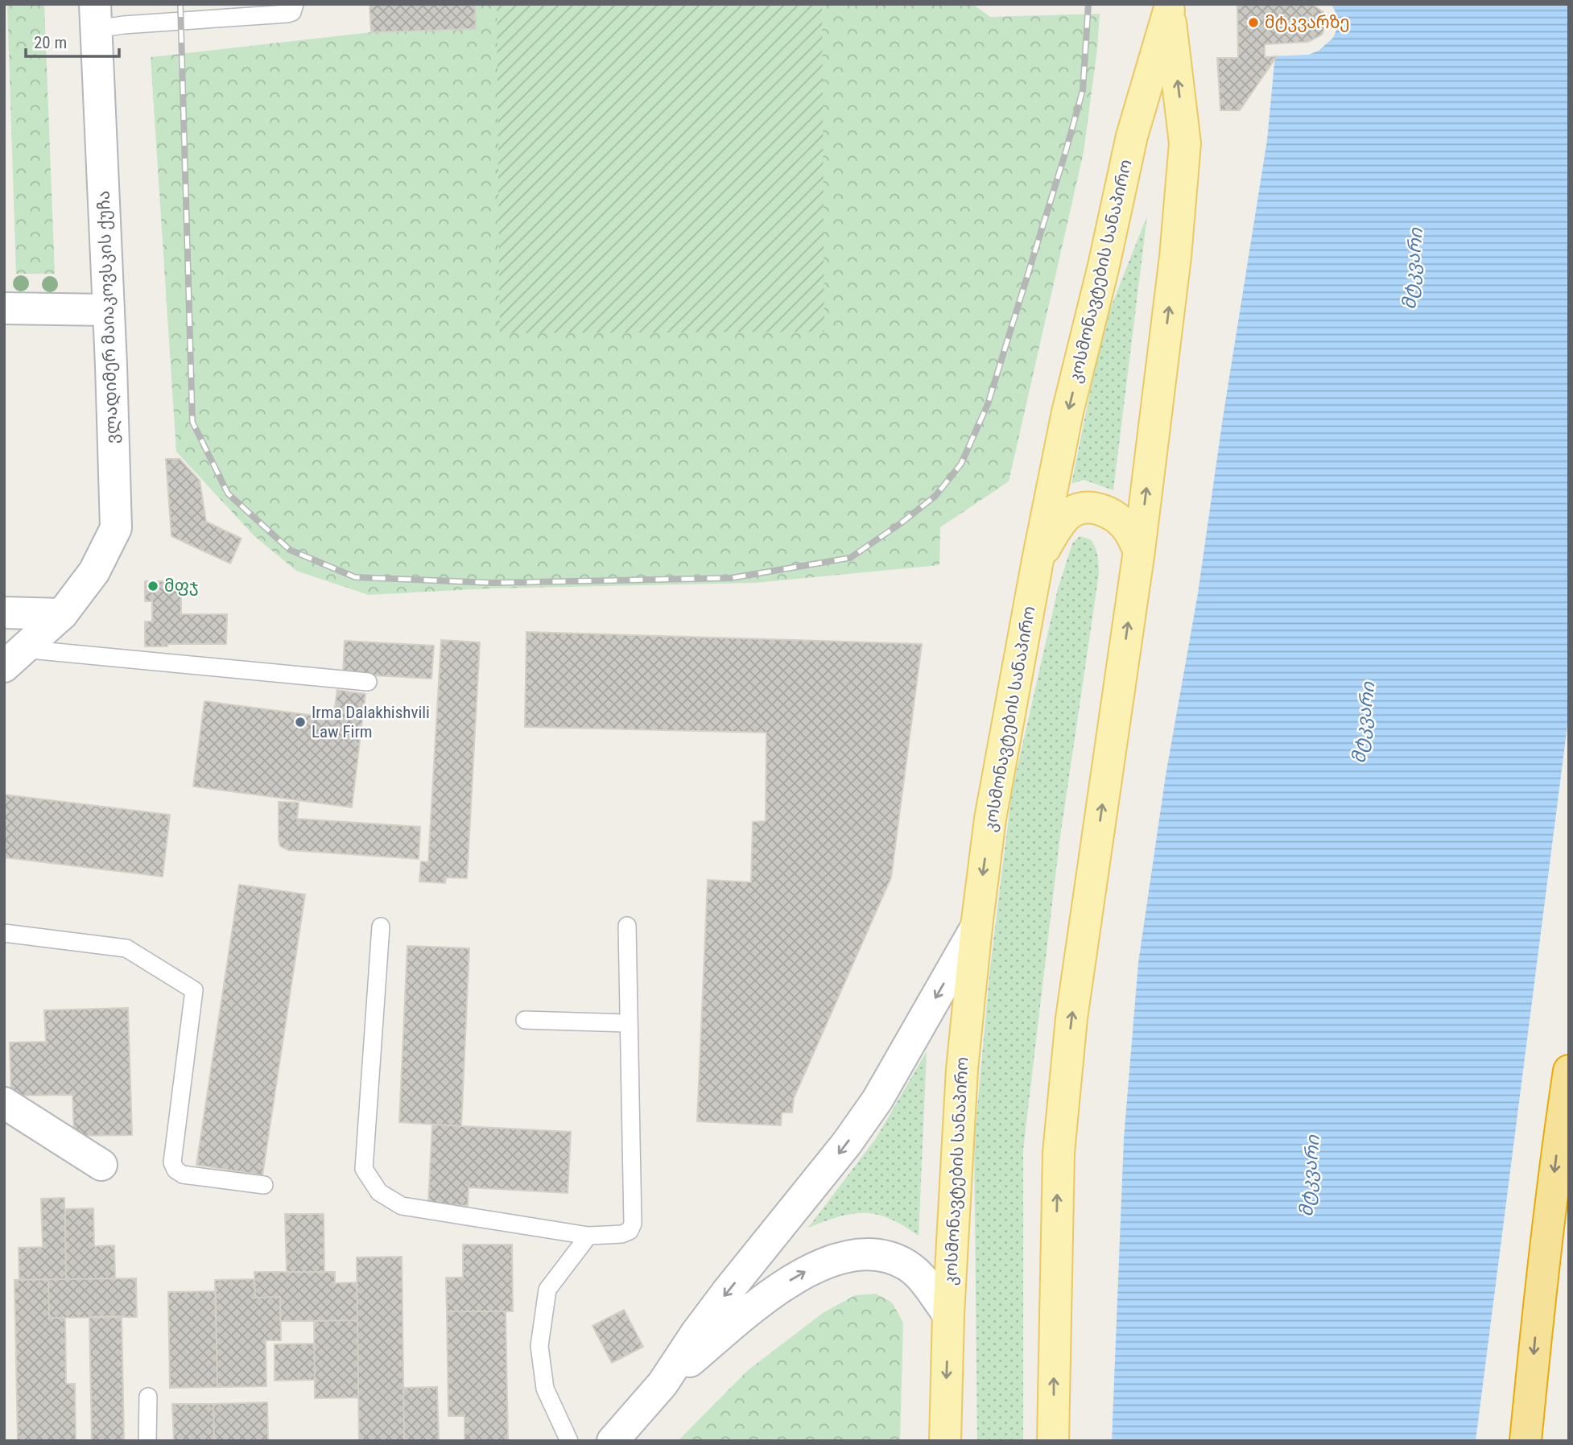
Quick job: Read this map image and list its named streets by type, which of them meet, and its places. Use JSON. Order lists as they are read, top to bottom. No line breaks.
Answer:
{"streets":{"main road":["კოსმონავტების სანაპირო","ვლადიმერ მაიაკოვსკის ქუჩა"]},"water":["მტკვარი"],"places":["მტკვარზე","მფჯ","Irma Dalakhishvili Law Firm"],"scale_bar":"20 m"}
